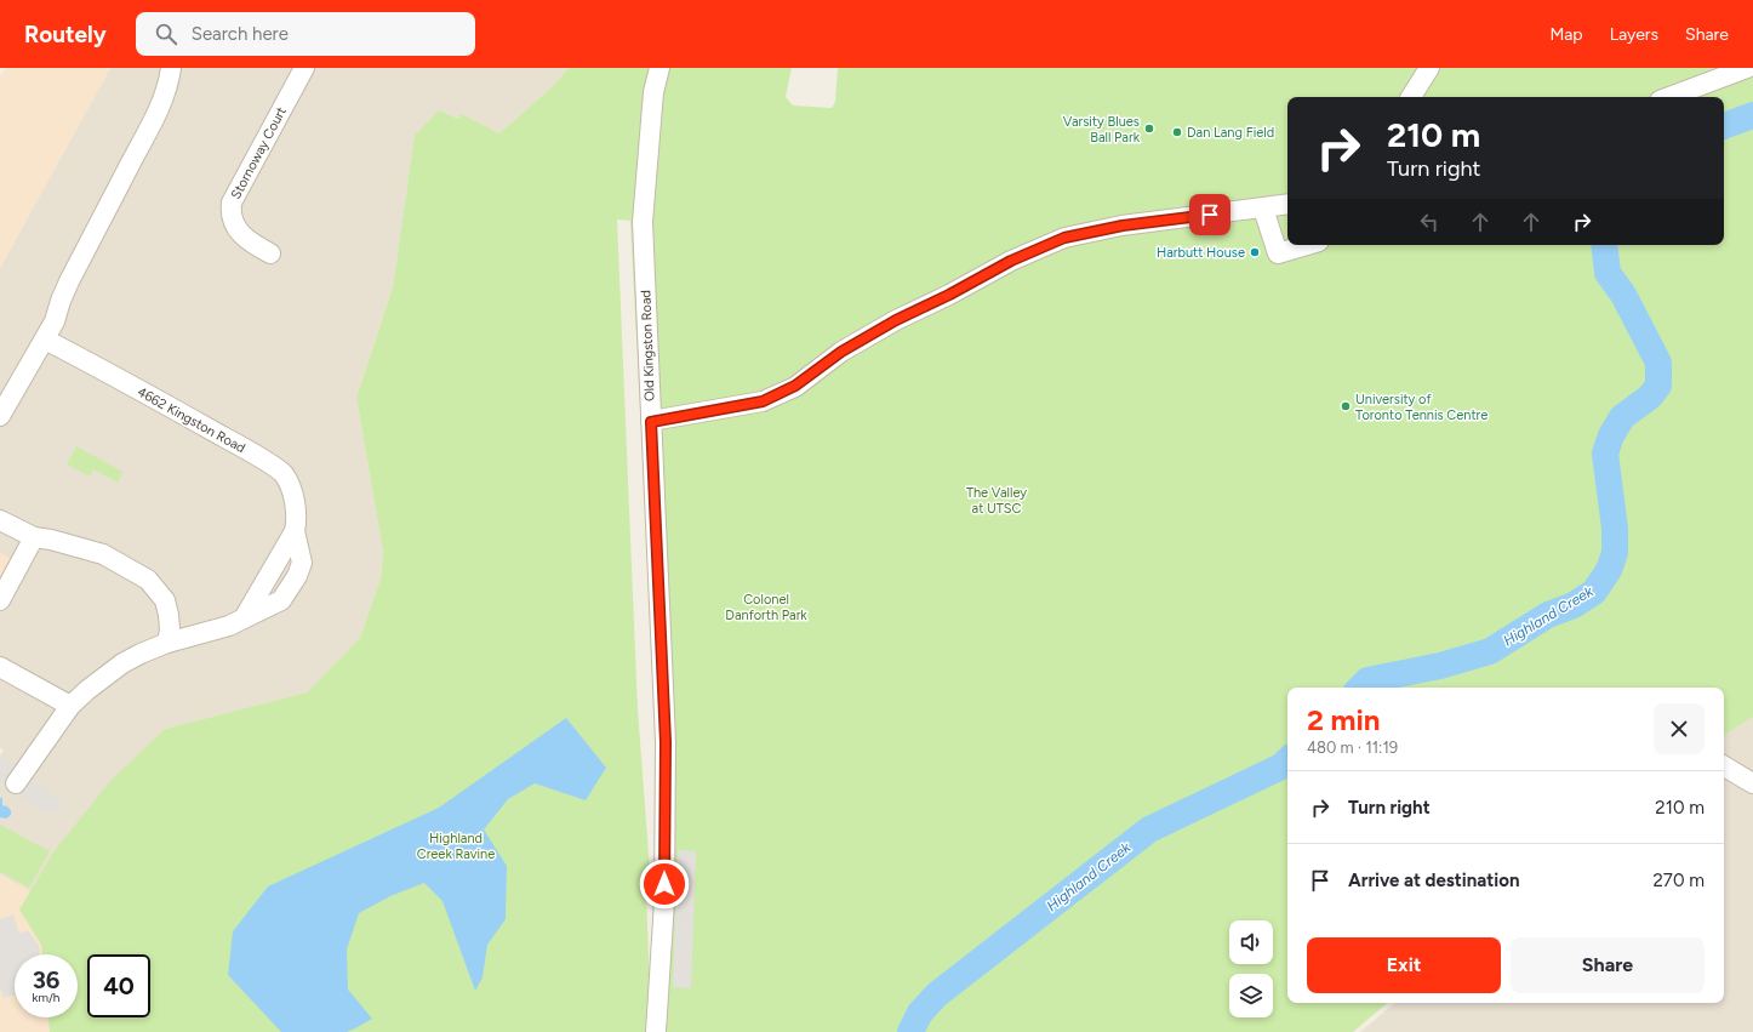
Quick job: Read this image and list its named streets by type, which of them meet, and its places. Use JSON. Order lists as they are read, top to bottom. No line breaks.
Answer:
{"streets":{"street":["Stornoway Court","Old Kingston Road","4662 Kingston Road"]},"water":["Highland Creek"],"parks":["The Valley at UTSC","Colonel Danforth Park","Highland Creek Ravine"],"places":["Varsity Blues Ball Park","Dan Lang Field","Harbutt House","University of Toronto Tennis Centre"],"page":{"header":"Routely","search":"Search here","nav":["Map","Layers","Share"],"turn":["210 m","Turn right"],"heading":["2 min","480 m · 11:19"],"list":[{"name":"Turn right","value":"210 m"},{"name":"Arrive at destination","value":"270 m"}],"buttons":["Exit","Share"],"speed":"36 km/h","limit":"40"}}
